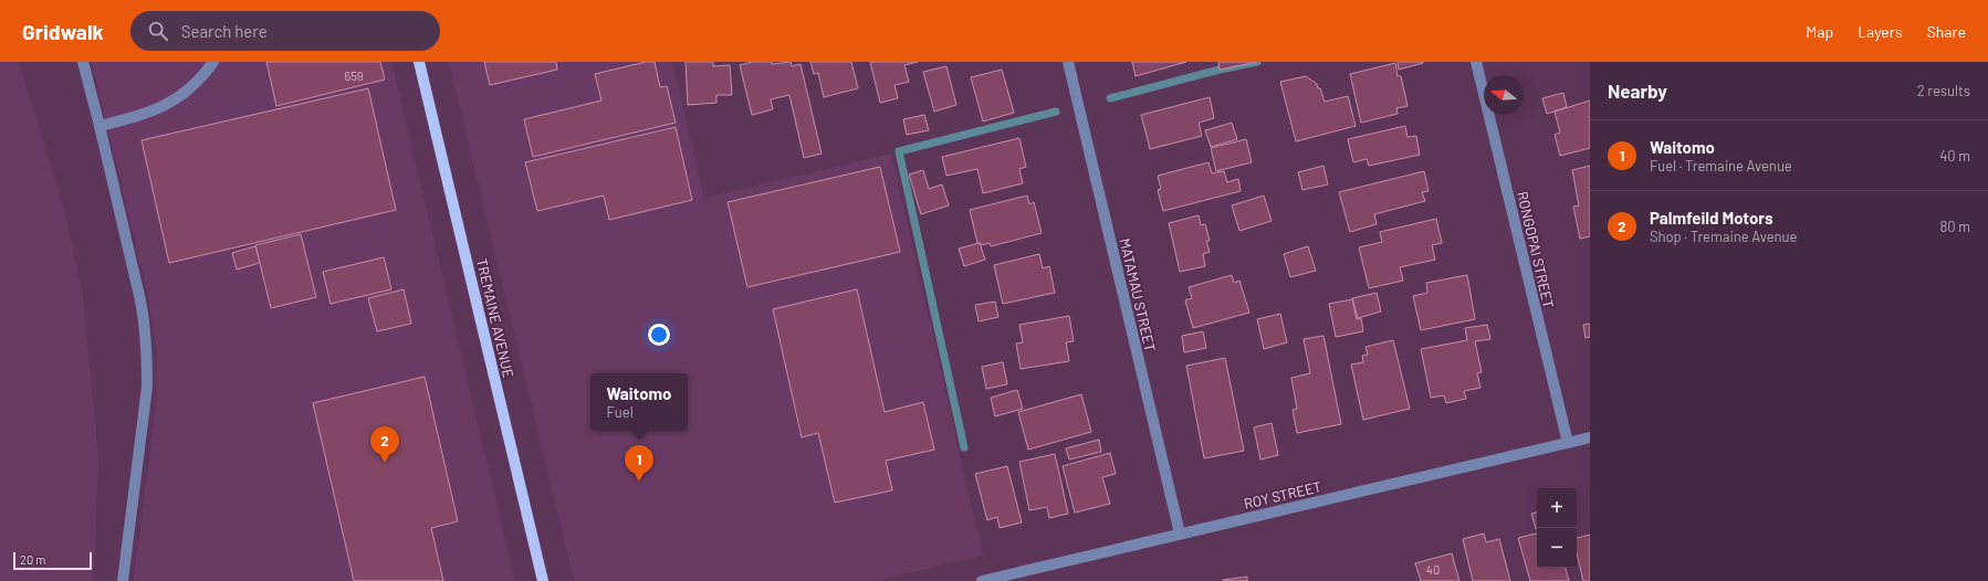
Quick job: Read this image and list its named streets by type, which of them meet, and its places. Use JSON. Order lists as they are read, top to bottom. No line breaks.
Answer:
{"streets":{"main road":["TREMAINE AVENUE"],"street":["RONGOPAI STREET","MATAMAU STREET","ROY STREET"]},"crossings":[["RONGOPAI STREET","ROY STREET"],["MATAMAU STREET","ROY STREET"]],"house_numbers":["659","40"],"scale_bar":"20 m","north":"left","page":{"header":"Gridwalk","search":"Search here","nav":["Map","Layers","Share"],"heading":["Nearby","2 results"],"list":[{"mark":"1","name":"Waitomo","note":"Fuel · Tremaine Avenue","value":"40 m"},{"mark":"2","name":"Palmfeild Motors","note":"Shop · Tremaine Avenue","value":"80 m"}],"popup":["Waitomo","Fuel"],"pins":["2","1"],"map_buttons":["+","−"],"scale":"20 m"}}
